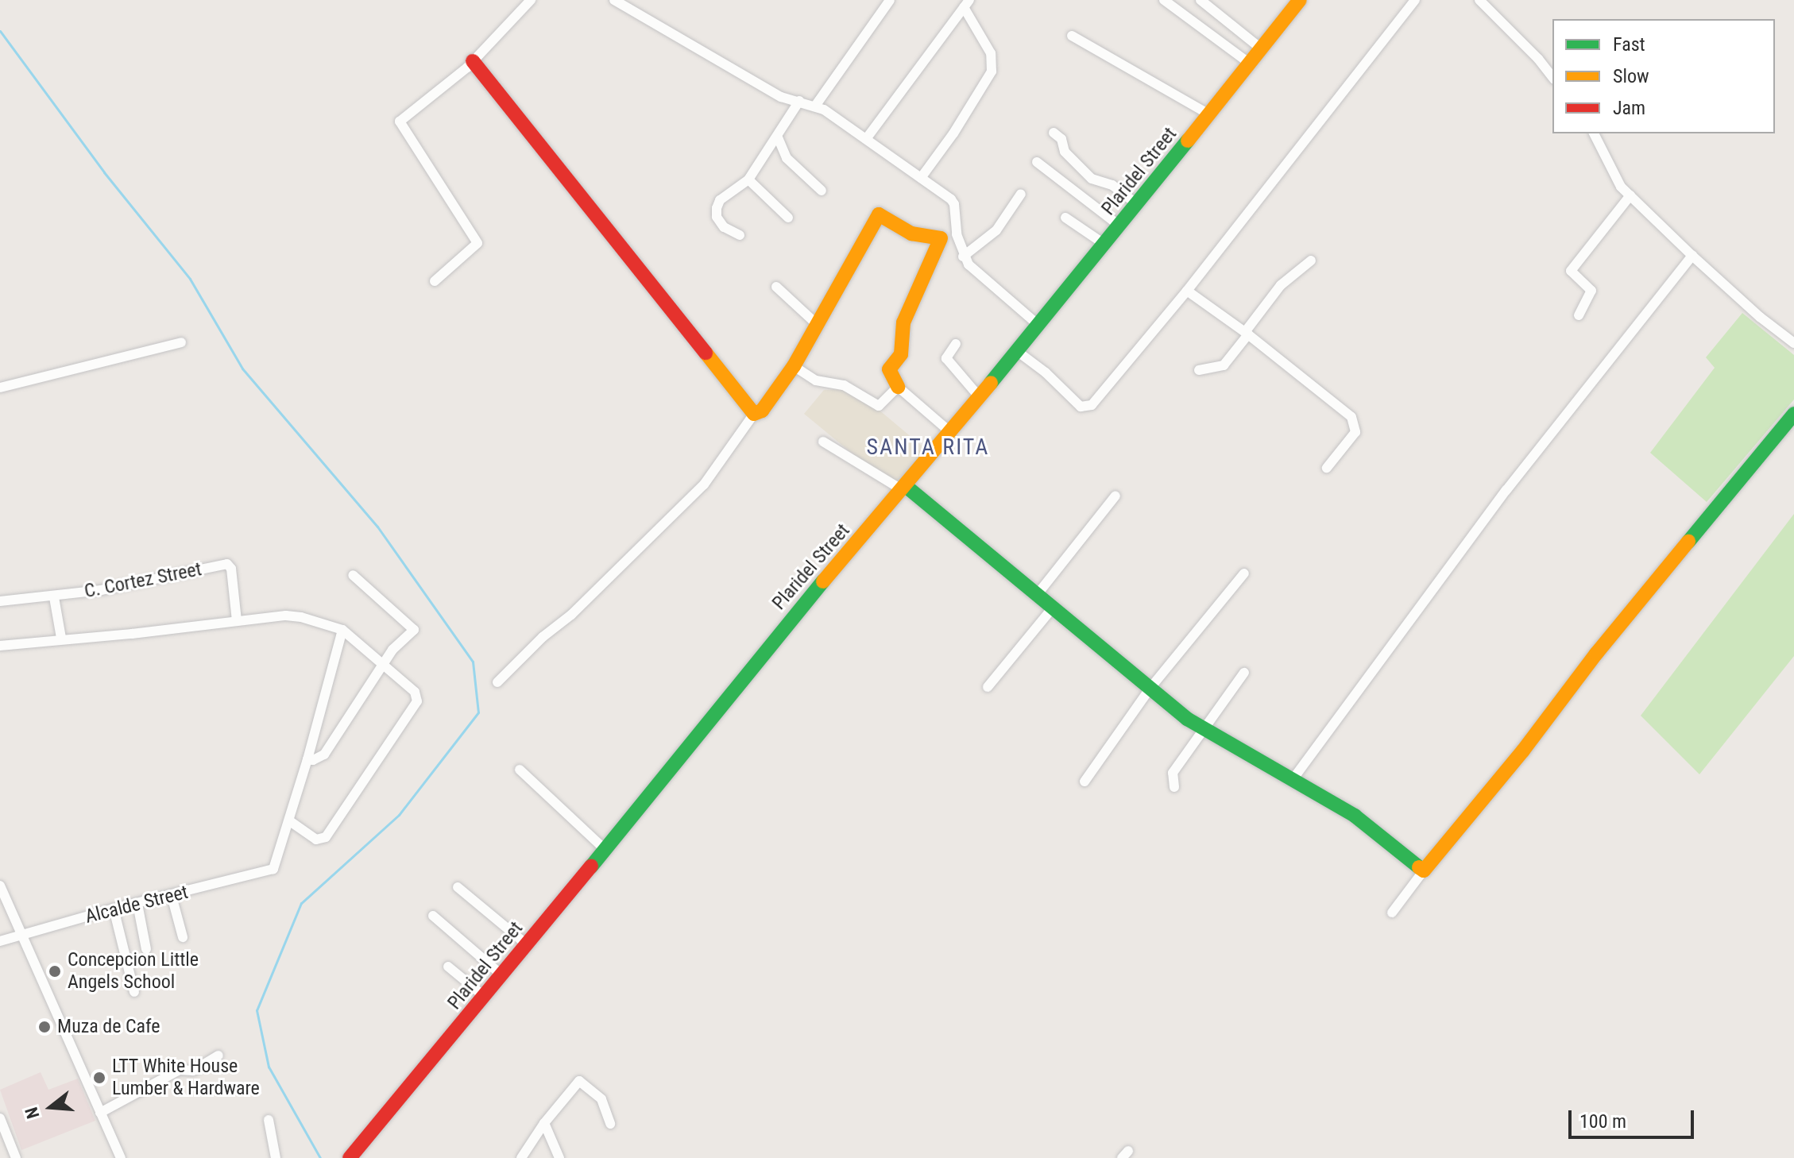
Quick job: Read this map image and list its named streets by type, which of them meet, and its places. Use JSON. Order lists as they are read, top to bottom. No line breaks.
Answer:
{"streets":{"street":["Plaridel Street","C. Cortez Street","Alcalde Street"]},"districts":["SANTA RITA"],"places":["Concepcion Little Angels School","Muza de Cafe","LTT White House Lumber & Hardware"],"legend":["Fast","Slow","Jam"],"scale_bar":"100 m","north":"left"}
